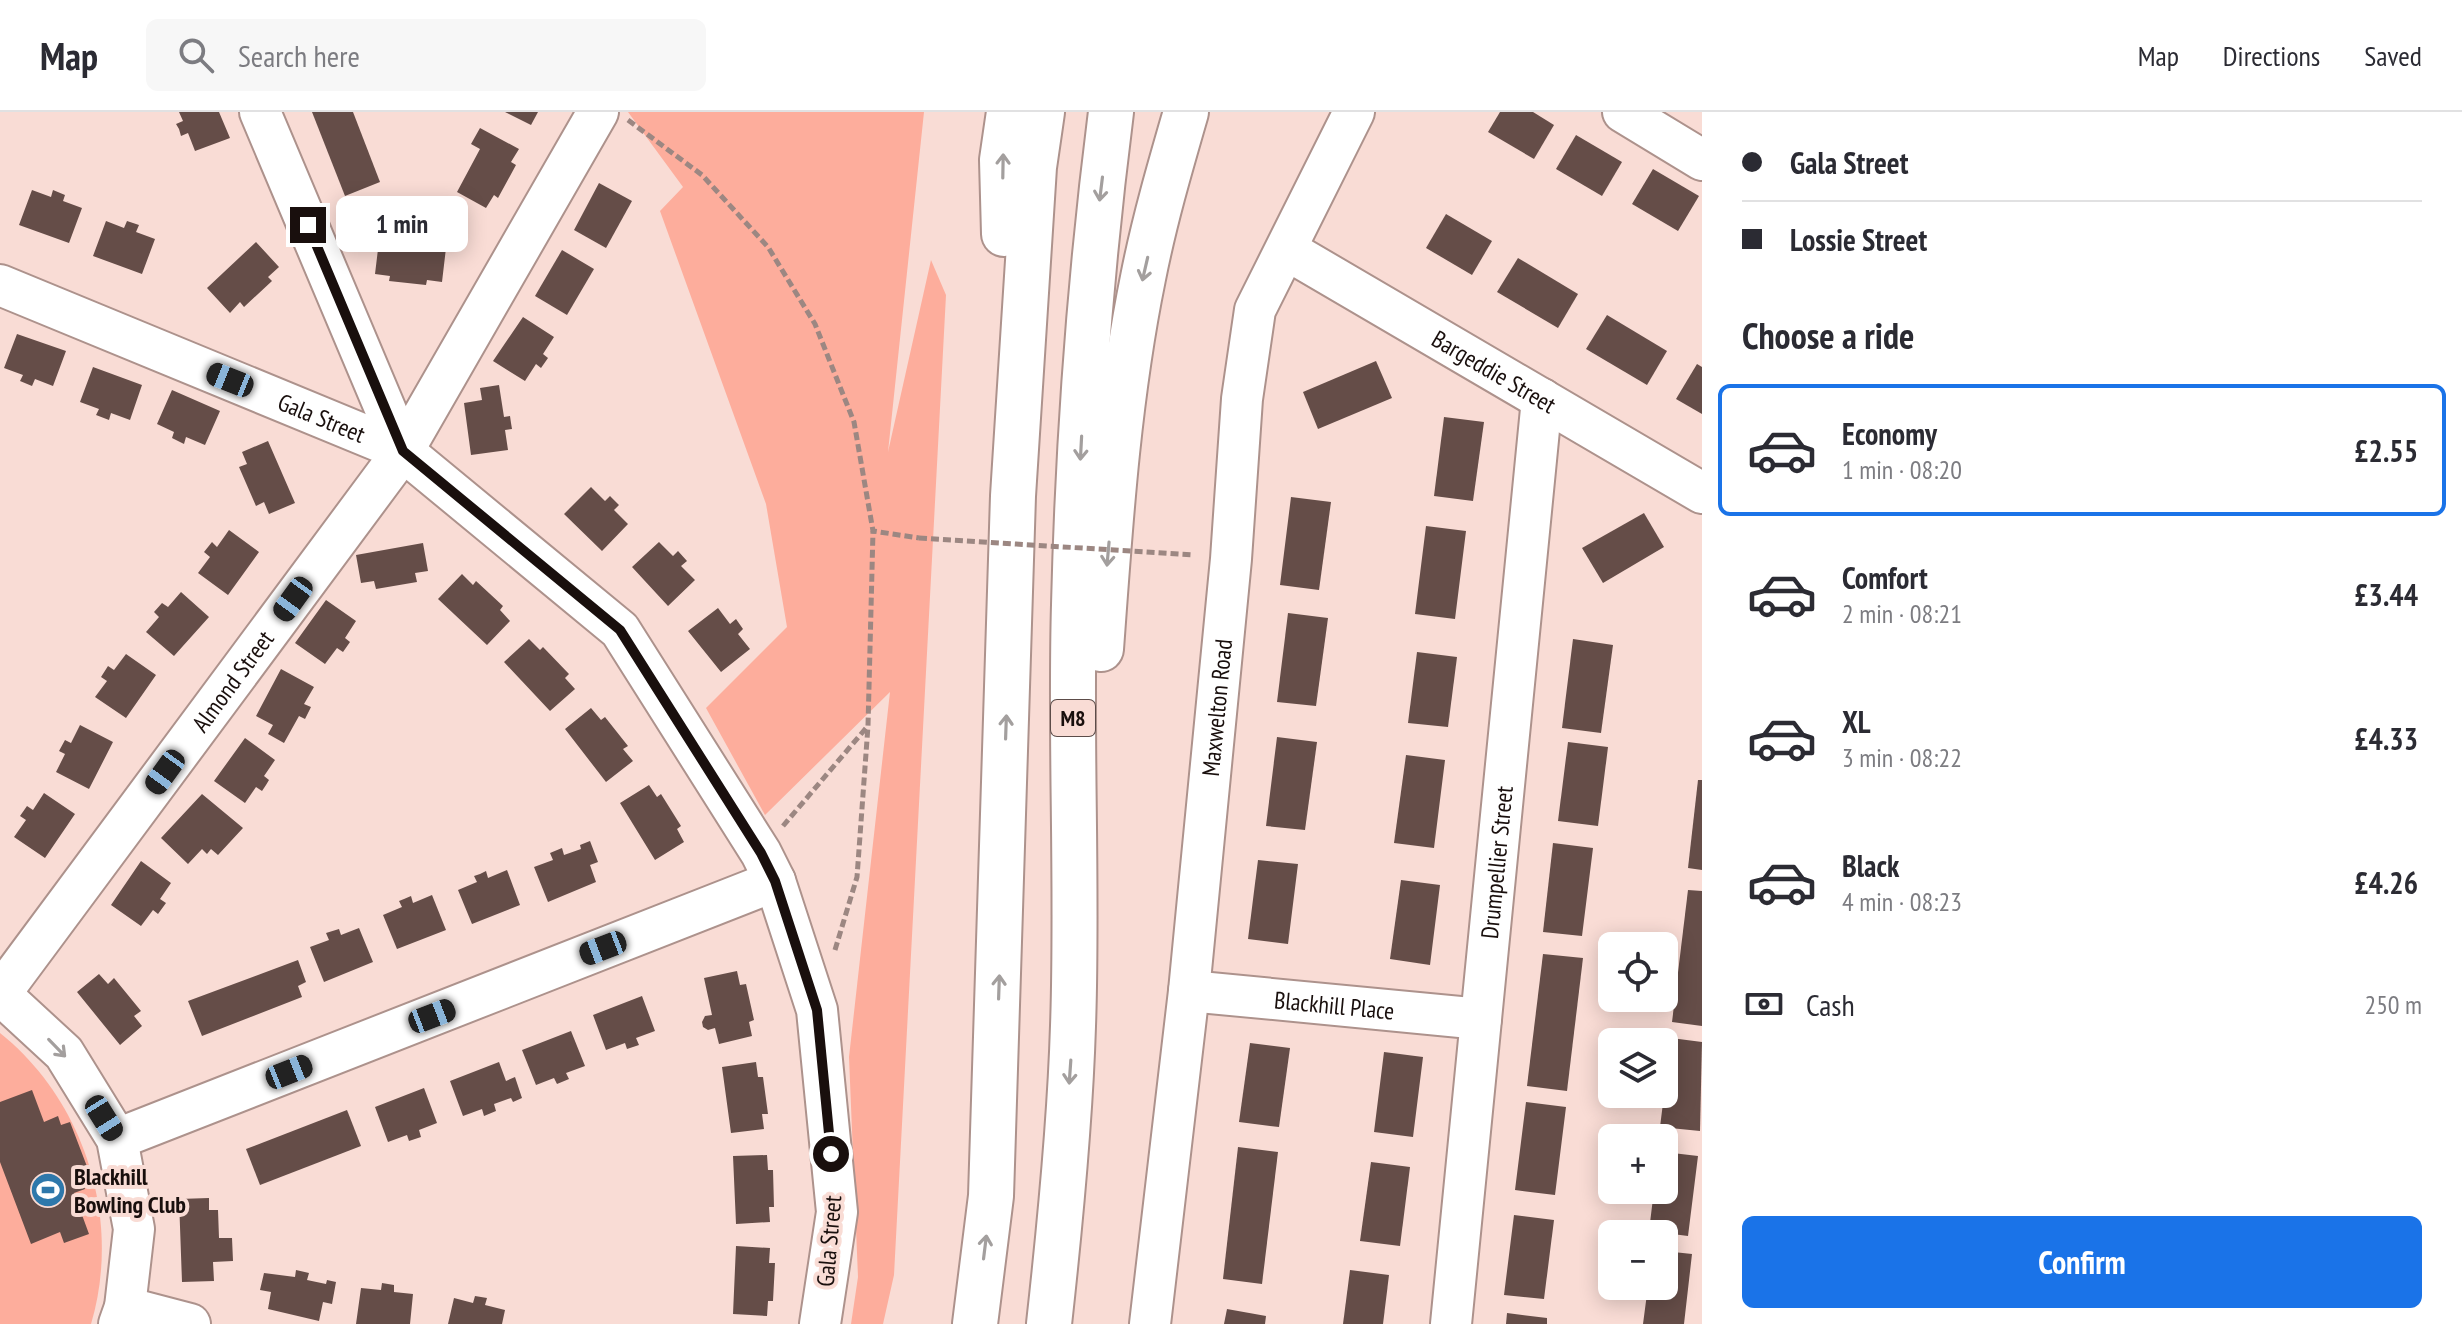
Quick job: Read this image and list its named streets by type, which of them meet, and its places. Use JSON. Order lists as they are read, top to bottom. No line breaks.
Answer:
{"streets":{"highway":["M8"],"street":["Bargeddie Street","Gala Street","Almond Street","Maxwelton Road","Drumpellier Street","Blackhill Place"]},"crossings":[["Bargeddie Street","Maxwelton Road"],["Bargeddie Street","Drumpellier Street"],["Gala Street","Almond Street"],["Maxwelton Road","Blackhill Place"],["Drumpellier Street","Blackhill Place"]],"places":{"sports":["Blackhill Bowling Club"]},"page":{"header":"Map","search":"Search here","nav":["Map","Directions","Saved"],"banner":["Gala Street","Lossie Street"],"bubble":"1 min","heading":"Choose a ride","list":[{"name":"Economy","note":"1 min · 08:20","value":"£2.55"},{"name":"Comfort","note":"2 min · 08:21","value":"£3.44"},{"name":"XL","note":"3 min · 08:22","value":"£4.33"},{"name":"Black","note":"4 min · 08:23","value":"£4.26"}],"map_buttons":["+","−"],"pay":["Cash","250 m"],"buttons":"Confirm"}}
